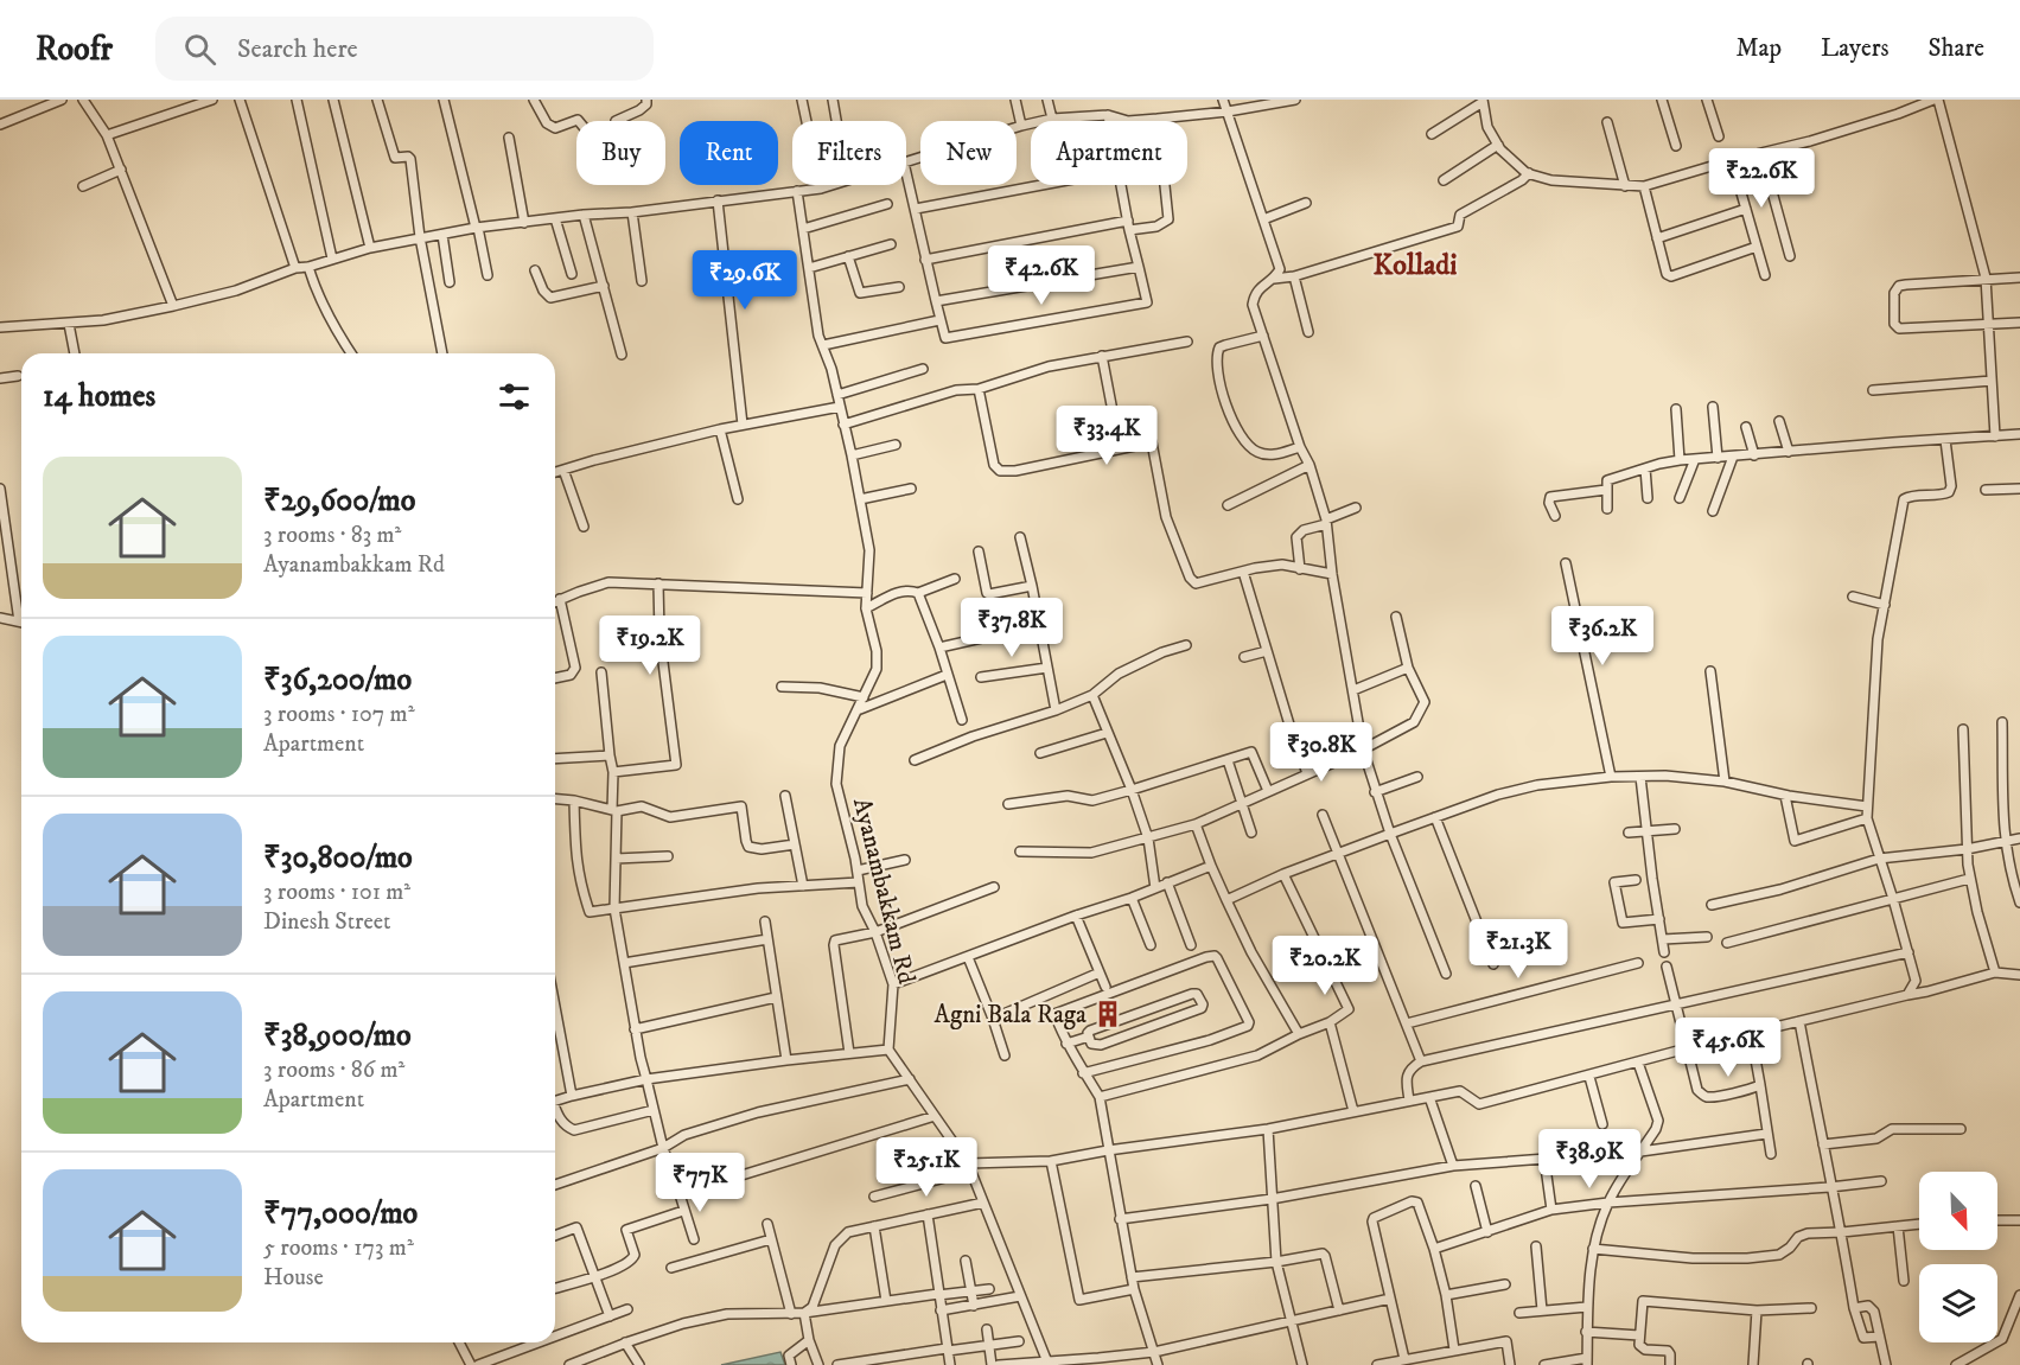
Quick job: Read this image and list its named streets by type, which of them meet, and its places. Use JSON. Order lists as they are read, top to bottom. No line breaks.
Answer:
{"streets":{"street":["Ayanambakkam Rd"]},"districts":["Kolladi"],"places":{"building":["Agni Bala Raga"]},"north":"bottom right","page":{"header":"Roofr","search":"Search here","nav":["Map","Layers","Share"],"chip":["Buy","Rent","Filters","New","Apartment"],"price":["₹22.6K","₹42.6K","₹29.6K","₹33.4K","₹37.8K","₹36.2K","₹19.2K","₹30.8K","₹21.3K","₹20.2K","₹45.6K","₹38.9K","₹25.1K","₹77K"],"heading":"14 homes","list":[{"name":"₹29,600/mo","note":"3 rooms · 83 m² · Ayanambakkam Rd"},{"name":"₹36,200/mo","note":"3 rooms · 107 m² · Apartment"},{"name":"₹30,800/mo","note":"3 rooms · 101 m² · Dinesh Street"},{"name":"₹38,900/mo","note":"3 rooms · 86 m² · Apartment"},{"name":"₹77,000/mo","note":"5 rooms · 173 m² · House"}]}}
